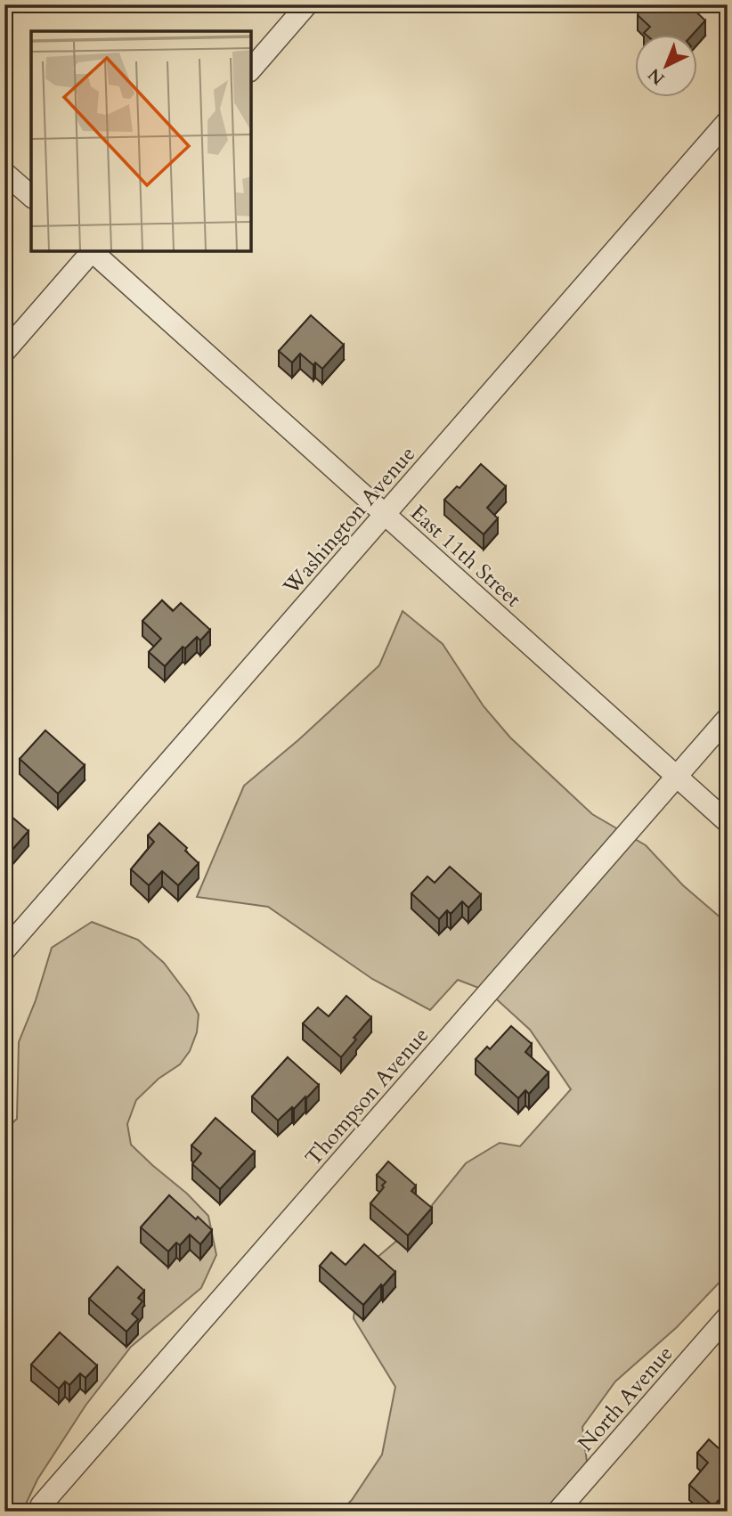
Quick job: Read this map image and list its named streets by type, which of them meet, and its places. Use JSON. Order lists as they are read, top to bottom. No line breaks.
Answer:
{"streets":{"street":["Washington Avenue","East 11th Street","Thompson Avenue","North Avenue"]},"crossings":[["Washington Avenue","East 11th Street"],["East 11th Street","Thompson Avenue"]],"north":"bottom left"}
